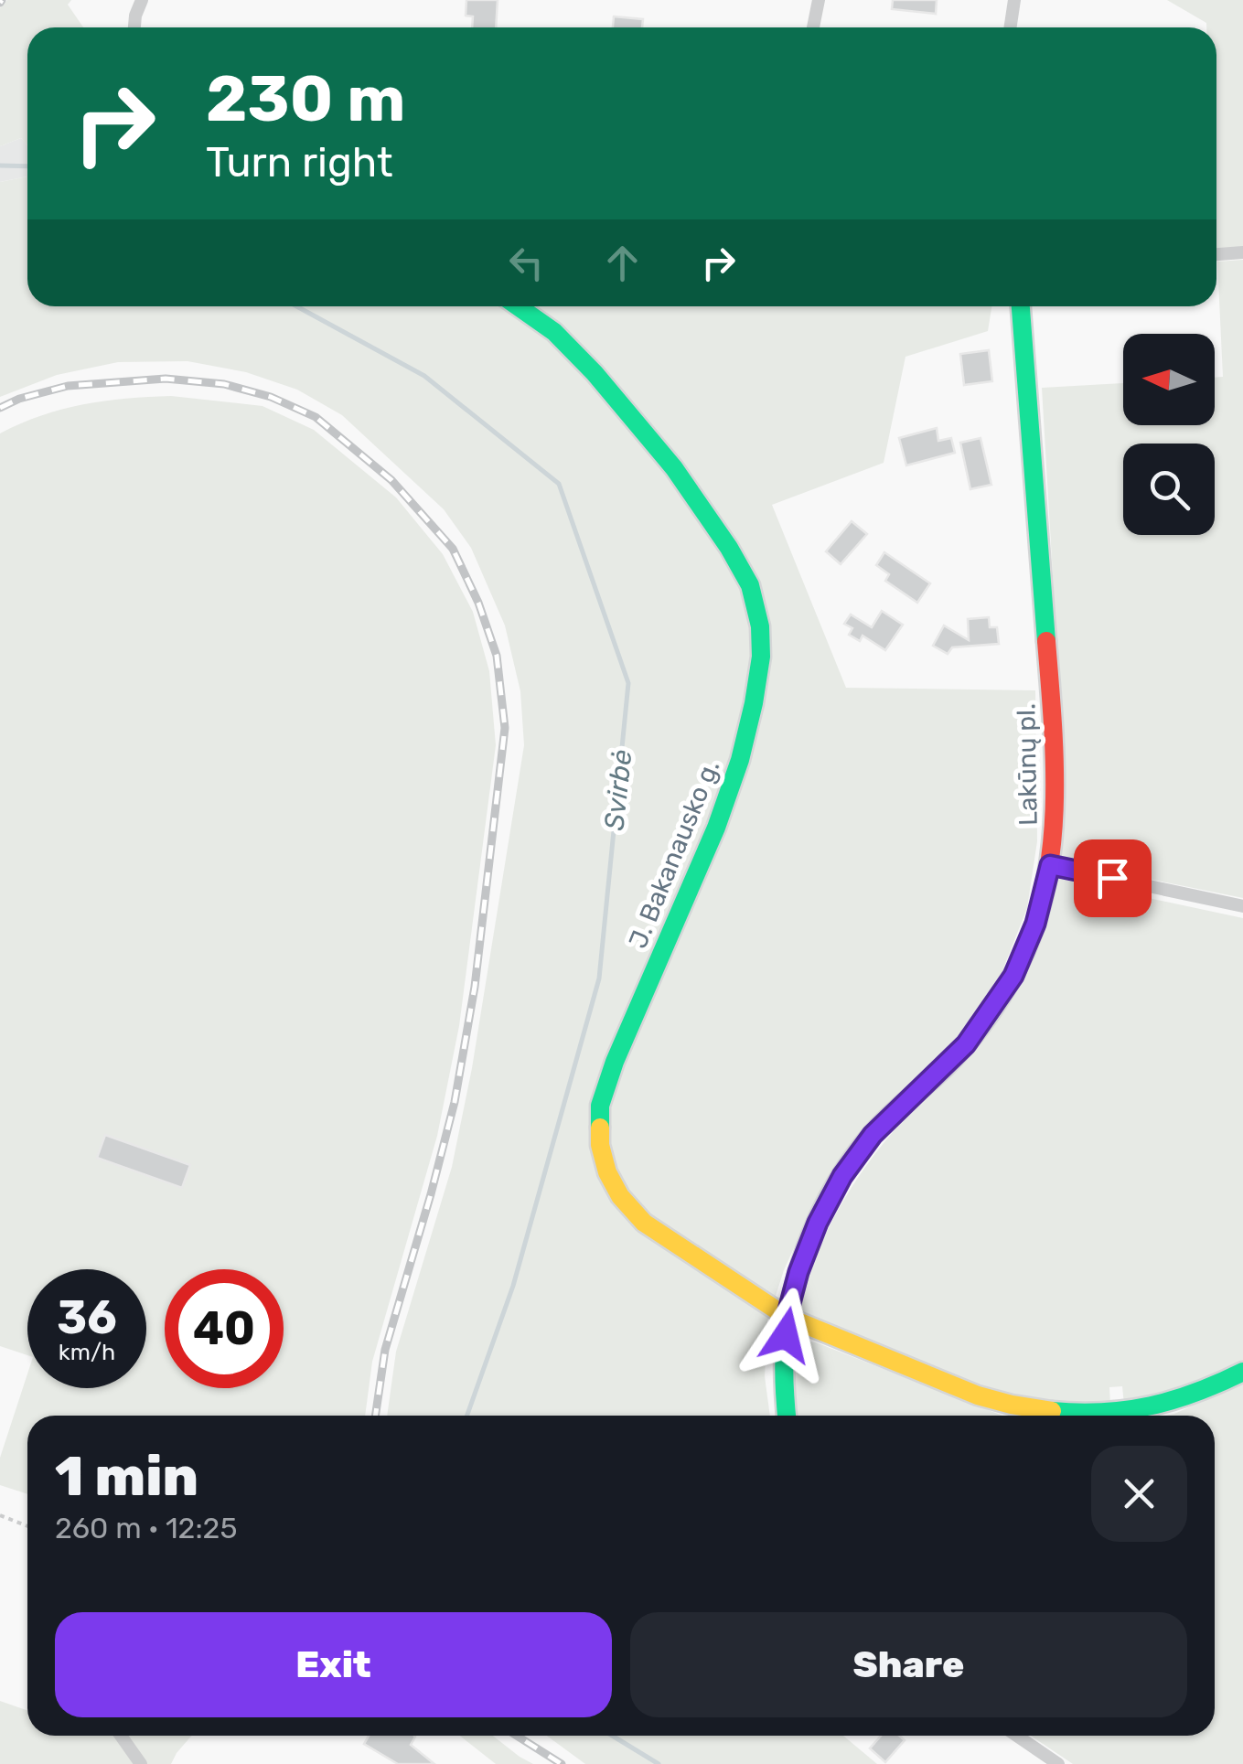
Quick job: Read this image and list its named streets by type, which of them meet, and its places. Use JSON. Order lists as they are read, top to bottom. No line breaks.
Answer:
{"streets":{"street":["Lakūnų pl.","J. Bakanausko g."]},"crossings":[["Lakūnų pl.","J. Bakanausko g."]],"water":["Svirbė"],"north":"left","page":{"turn":["230 m","Turn right"],"speed":"36 km/h","limit":"40","heading":["1 min","260 m · 12:25"],"buttons":["Exit","Share"]}}
